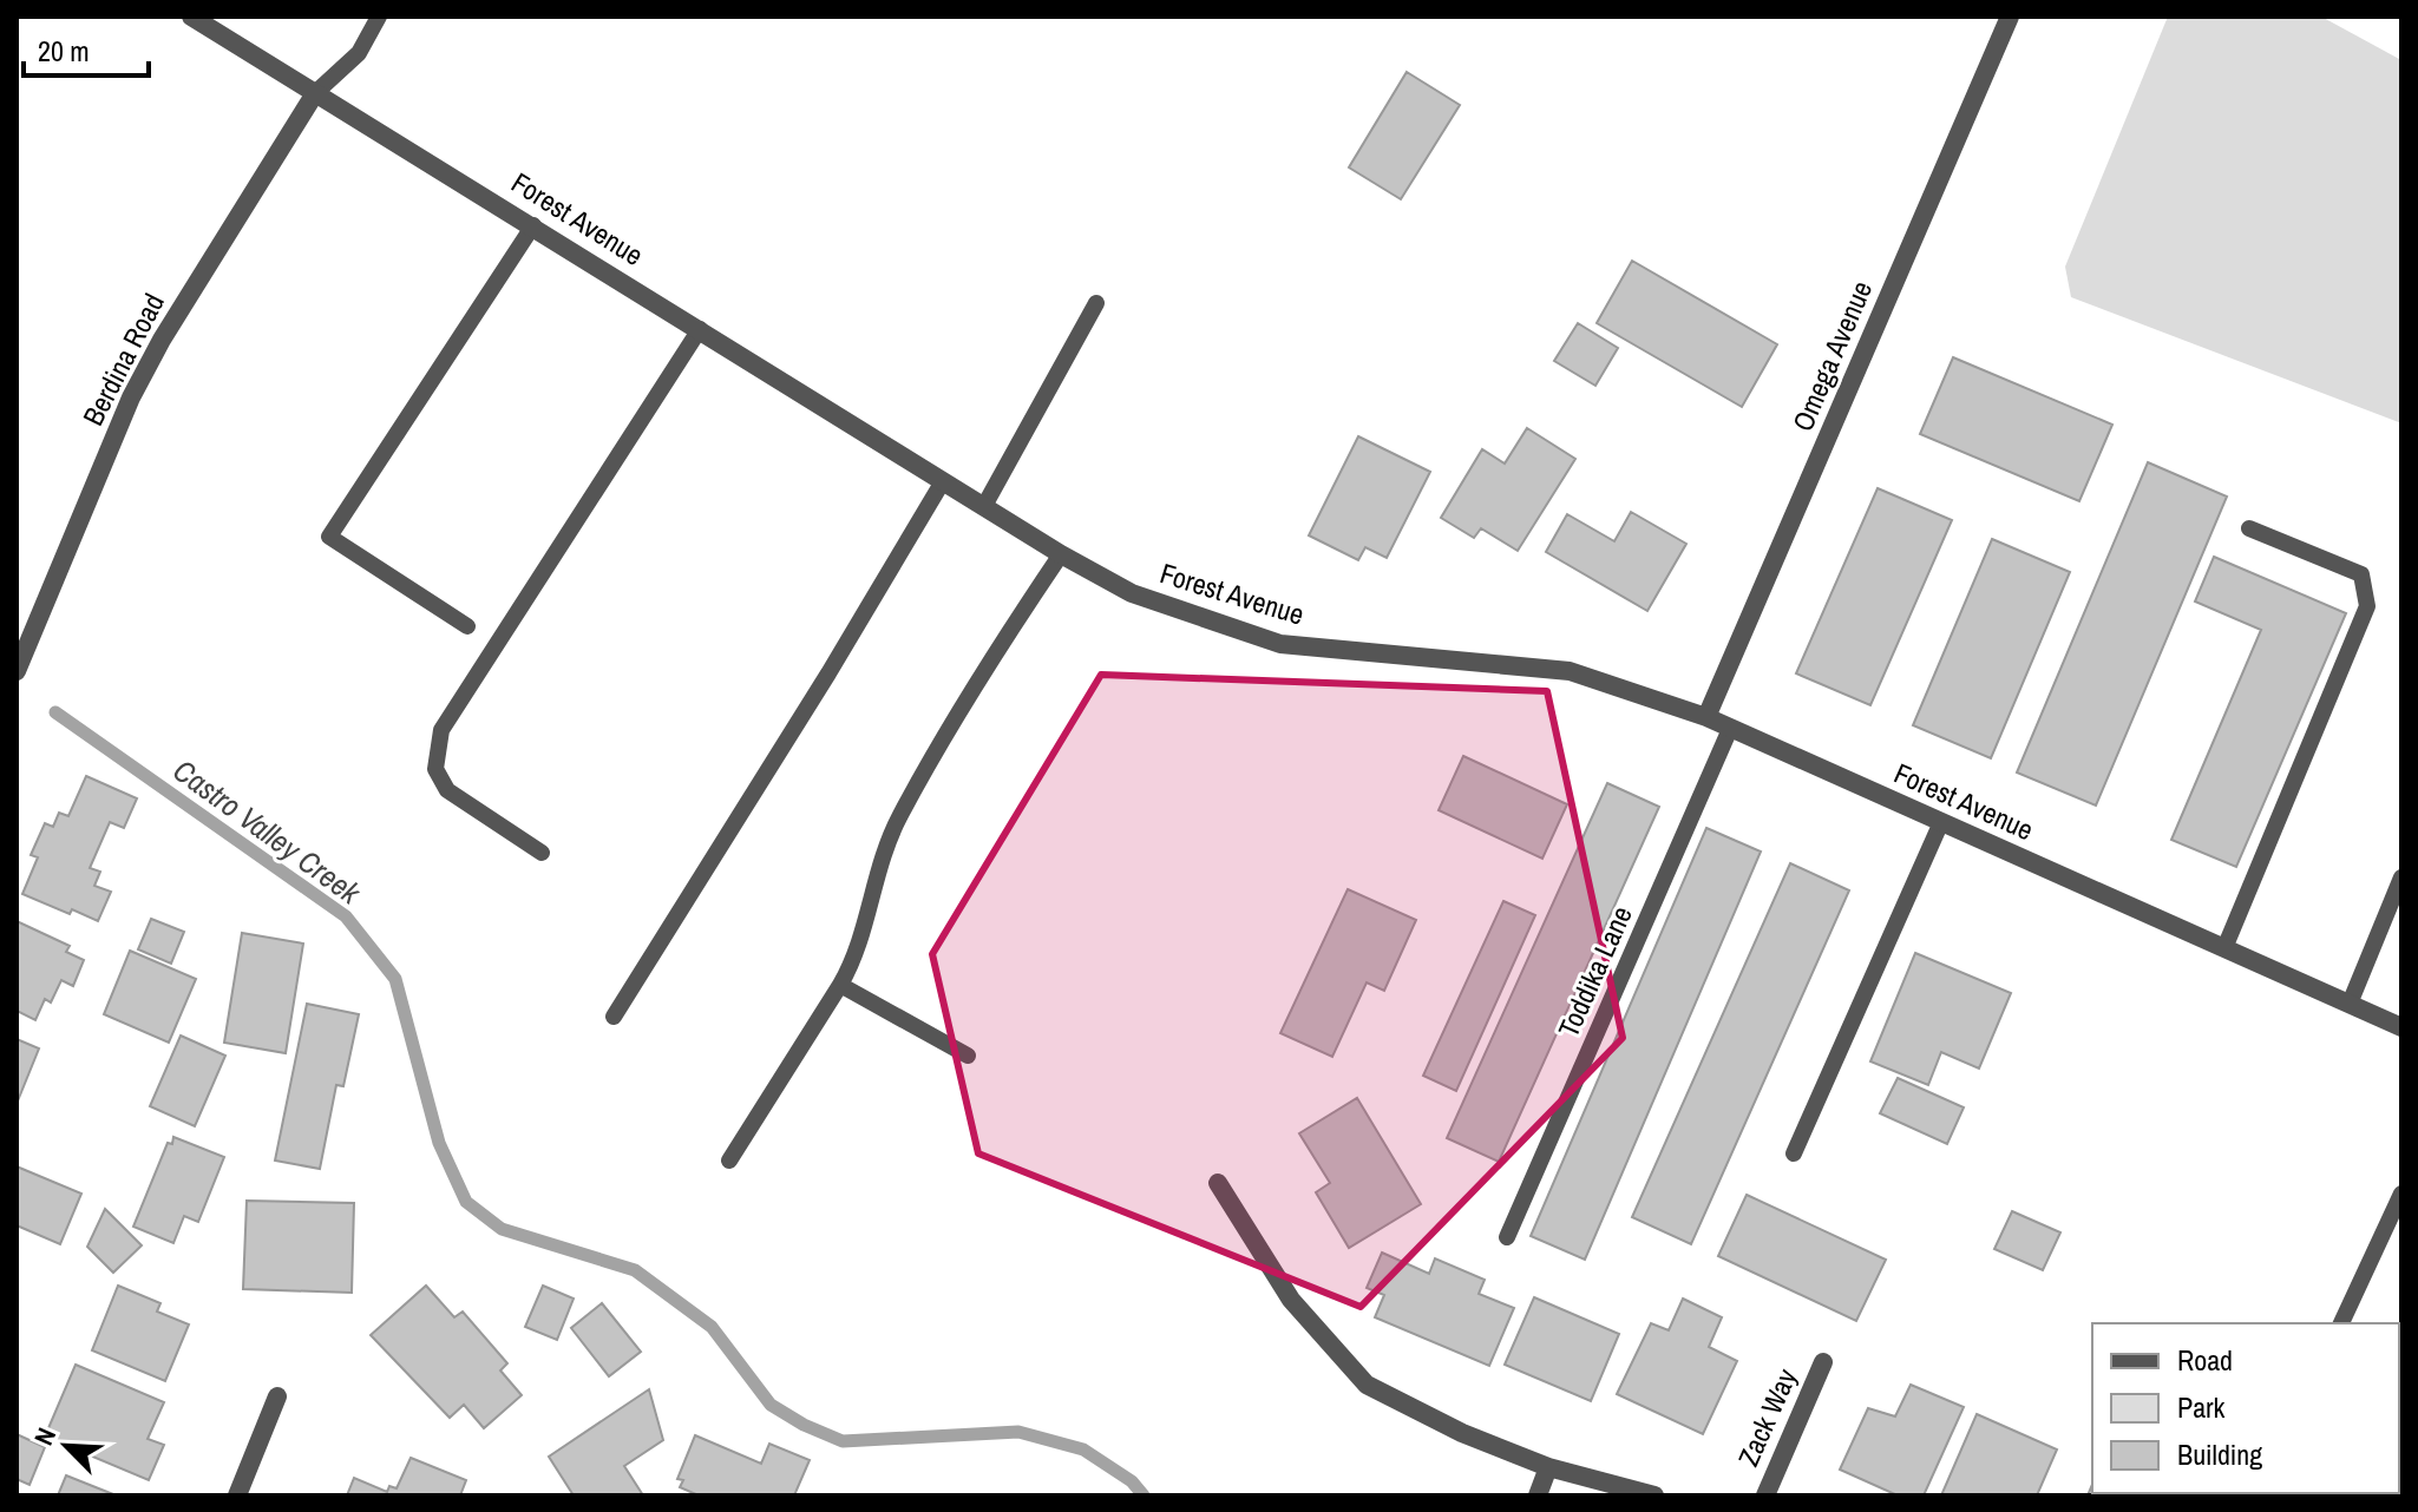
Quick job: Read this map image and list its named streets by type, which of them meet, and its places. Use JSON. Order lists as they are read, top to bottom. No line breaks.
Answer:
{"streets":{"street":["Forest Avenue","Omega Avenue","Berdina Road","Zack Way"],"lane":["Toddika Lane"]},"crossings":[["Forest Avenue","Omega Avenue"],["Forest Avenue","Berdina Road"],["Forest Avenue","Toddika Lane"]],"water":["Castro Valley Creek"],"legend":["Road","Park","Building"],"scale_bar":"20 m","north":"top left"}
